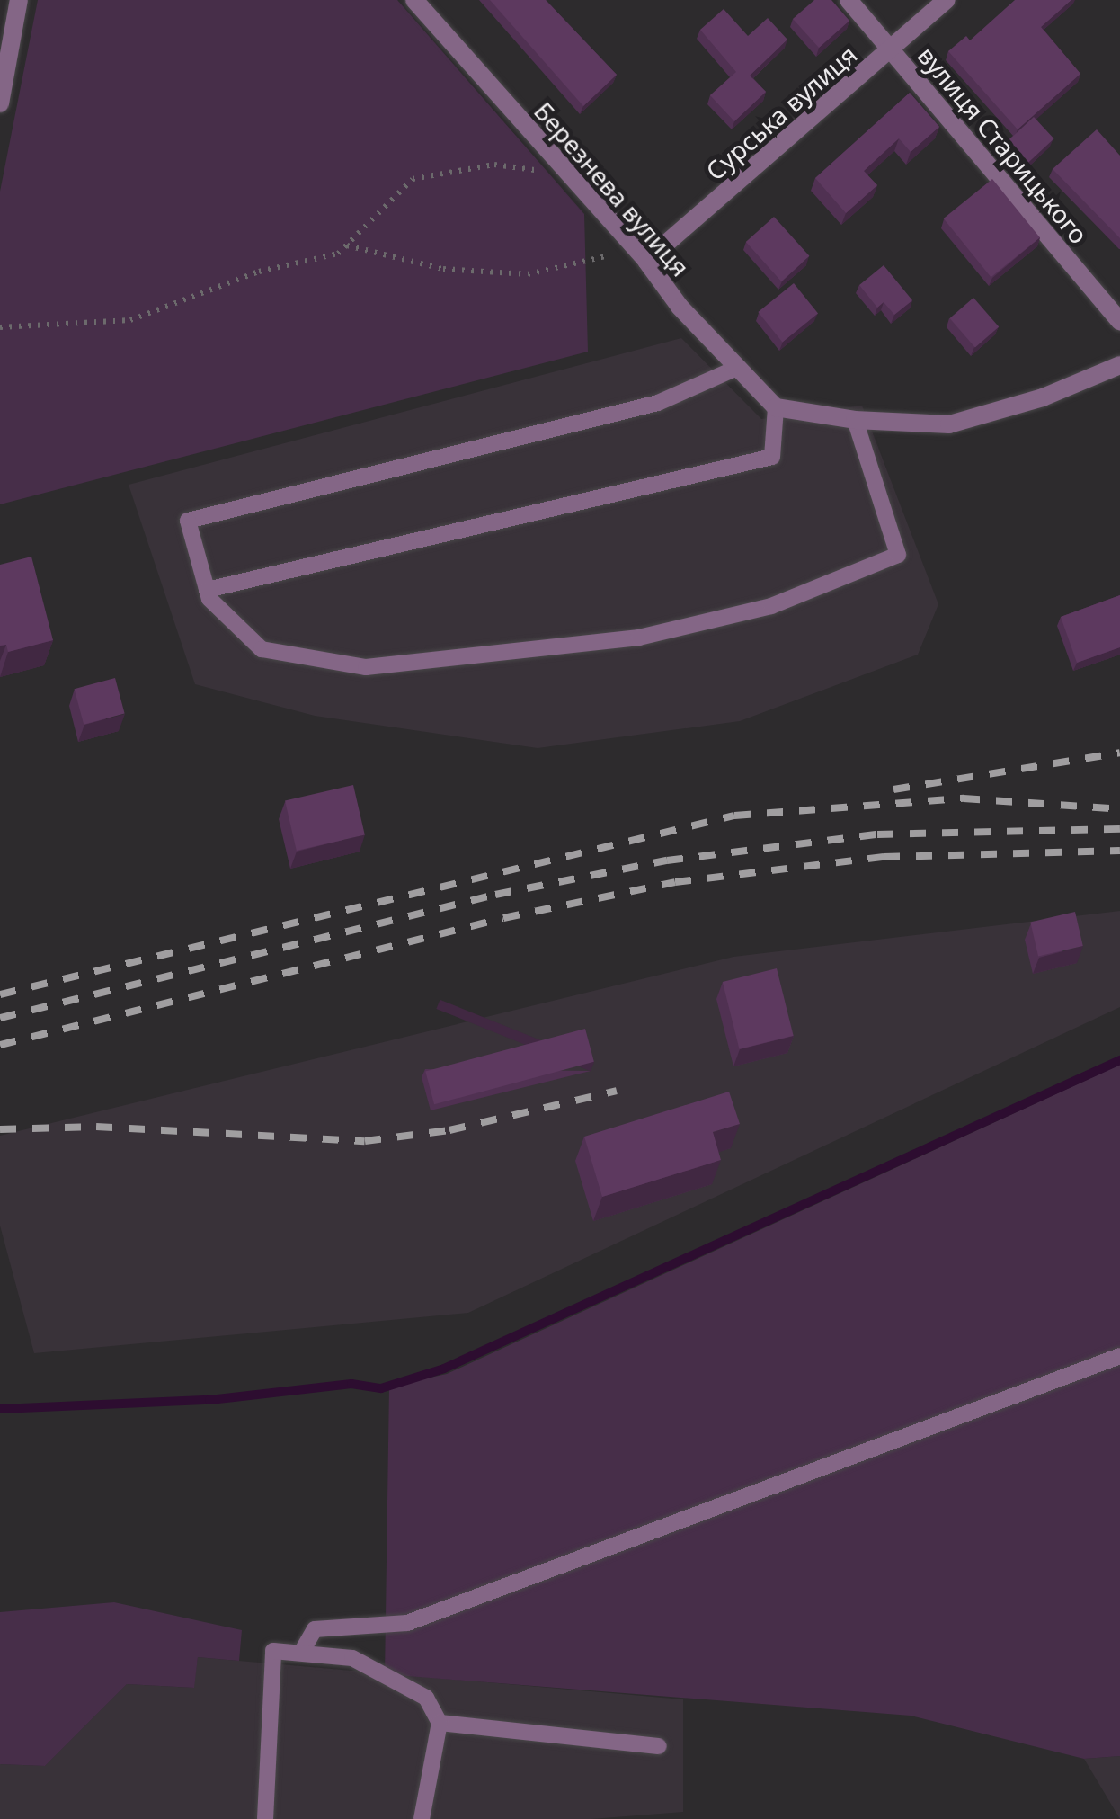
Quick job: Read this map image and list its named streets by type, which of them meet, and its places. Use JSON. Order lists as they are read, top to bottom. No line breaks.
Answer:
{"streets":{"street":["Сурська вулиця","вулиця Старицького","Березнева вулиця"]},"crossings":[["Сурська вулиця","вулиця Старицького"],["Сурська вулиця","Березнева вулиця"]]}
